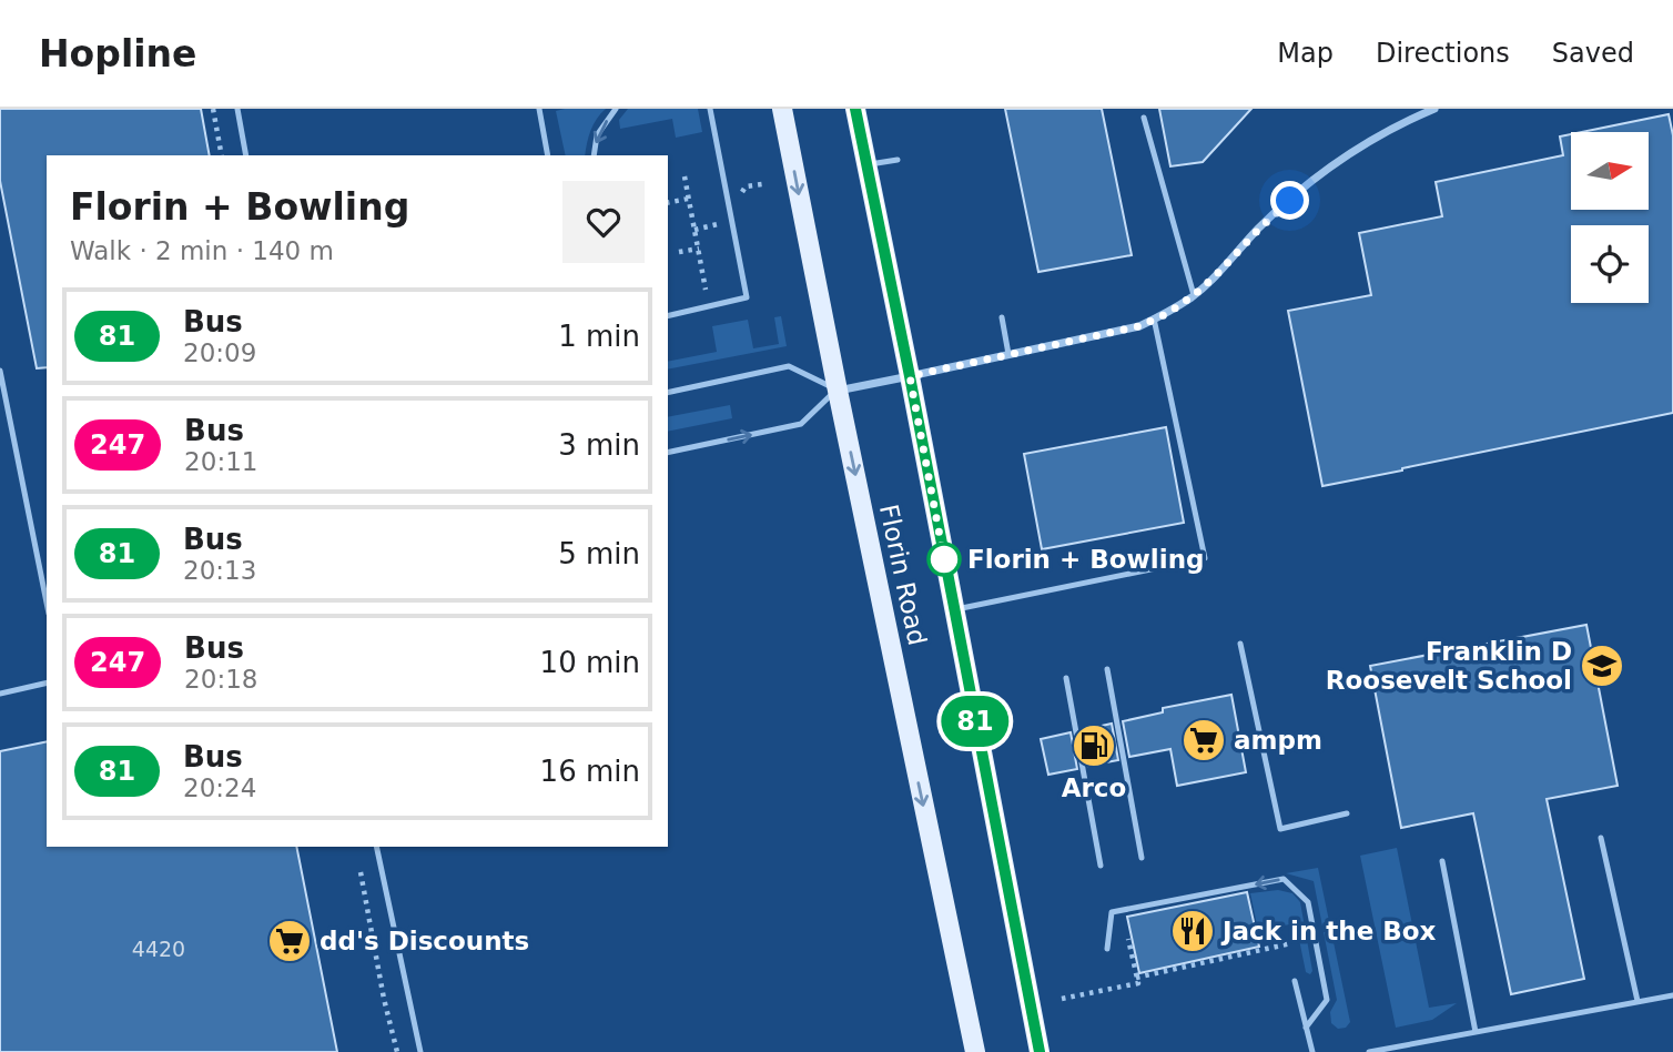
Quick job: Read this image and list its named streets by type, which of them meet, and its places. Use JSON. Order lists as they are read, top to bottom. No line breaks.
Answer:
{"streets":{"main road":["Florin Road"]},"places":{"other":["Florin + Bowling"],"school or university":["Franklin D Roosevelt School"],"supermarket":["ampm","dd's Discounts"],"fuel station":["Arco"],"restaurant":["Jack in the Box"]},"lines":["bus line 81"],"house_numbers":["4420"],"north":"right","page":{"header":"Hopline","nav":["Map","Directions","Saved"],"on_map":"81","heading":["Florin + Bowling","Walk · 2 min · 140 m"],"list":[{"mark":"81","name":"Bus","note":"20:09","value":"1 min"},{"mark":"247","name":"Bus","note":"20:11","value":"3 min"},{"mark":"81","name":"Bus","note":"20:13","value":"5 min"},{"mark":"247","name":"Bus","note":"20:18","value":"10 min"},{"mark":"81","name":"Bus","note":"20:24","value":"16 min"}]}}
